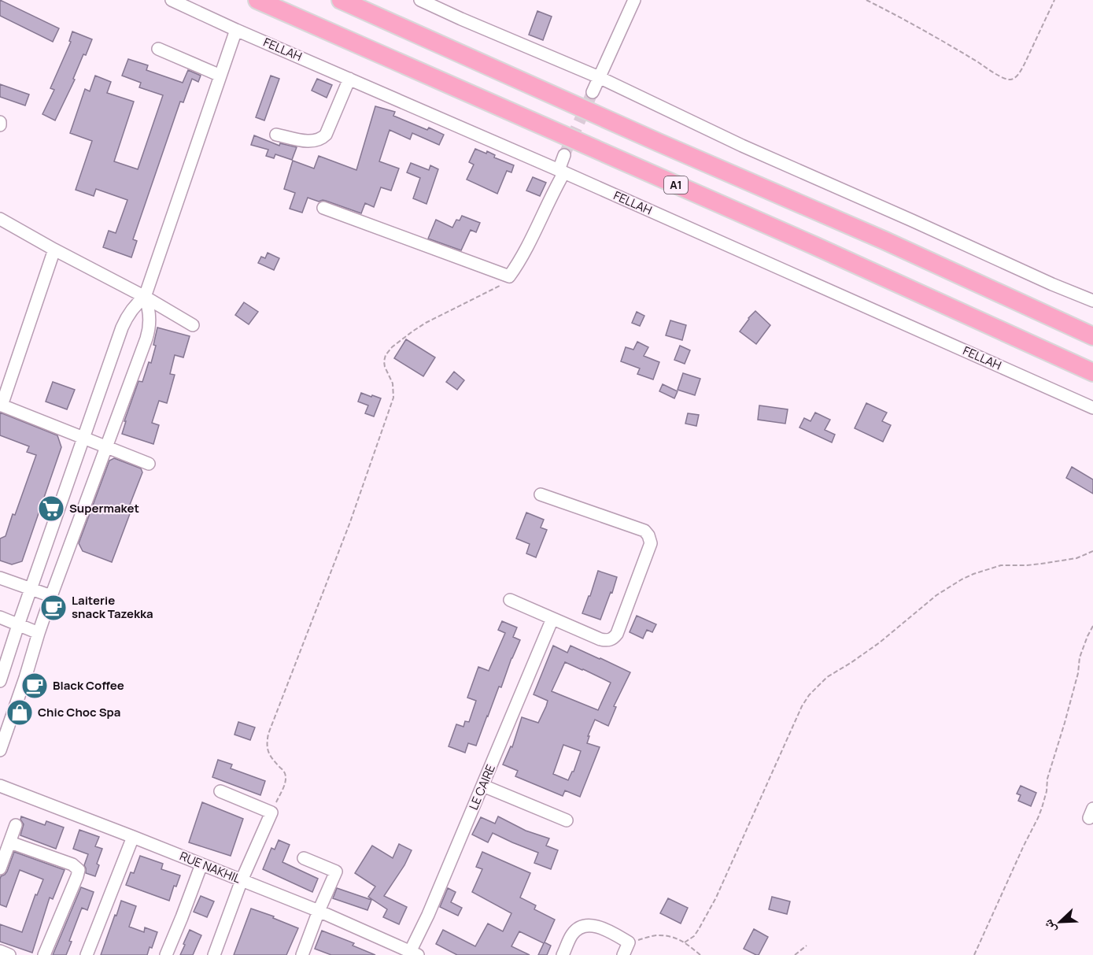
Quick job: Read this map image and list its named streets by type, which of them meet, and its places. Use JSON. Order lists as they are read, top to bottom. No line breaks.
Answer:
{"streets":{"highway":["A1"],"street":["FELLAH","LE CAIRE","RUE NAKHIL"]},"crossings":[["LE CAIRE","RUE NAKHIL"]],"places":{"supermarket":["Supermaket"],"cafe":["Laiterie snack Tazekka","Black Coffee"],"shop":["Chic Choc Spa"]},"north":"bottom left"}
